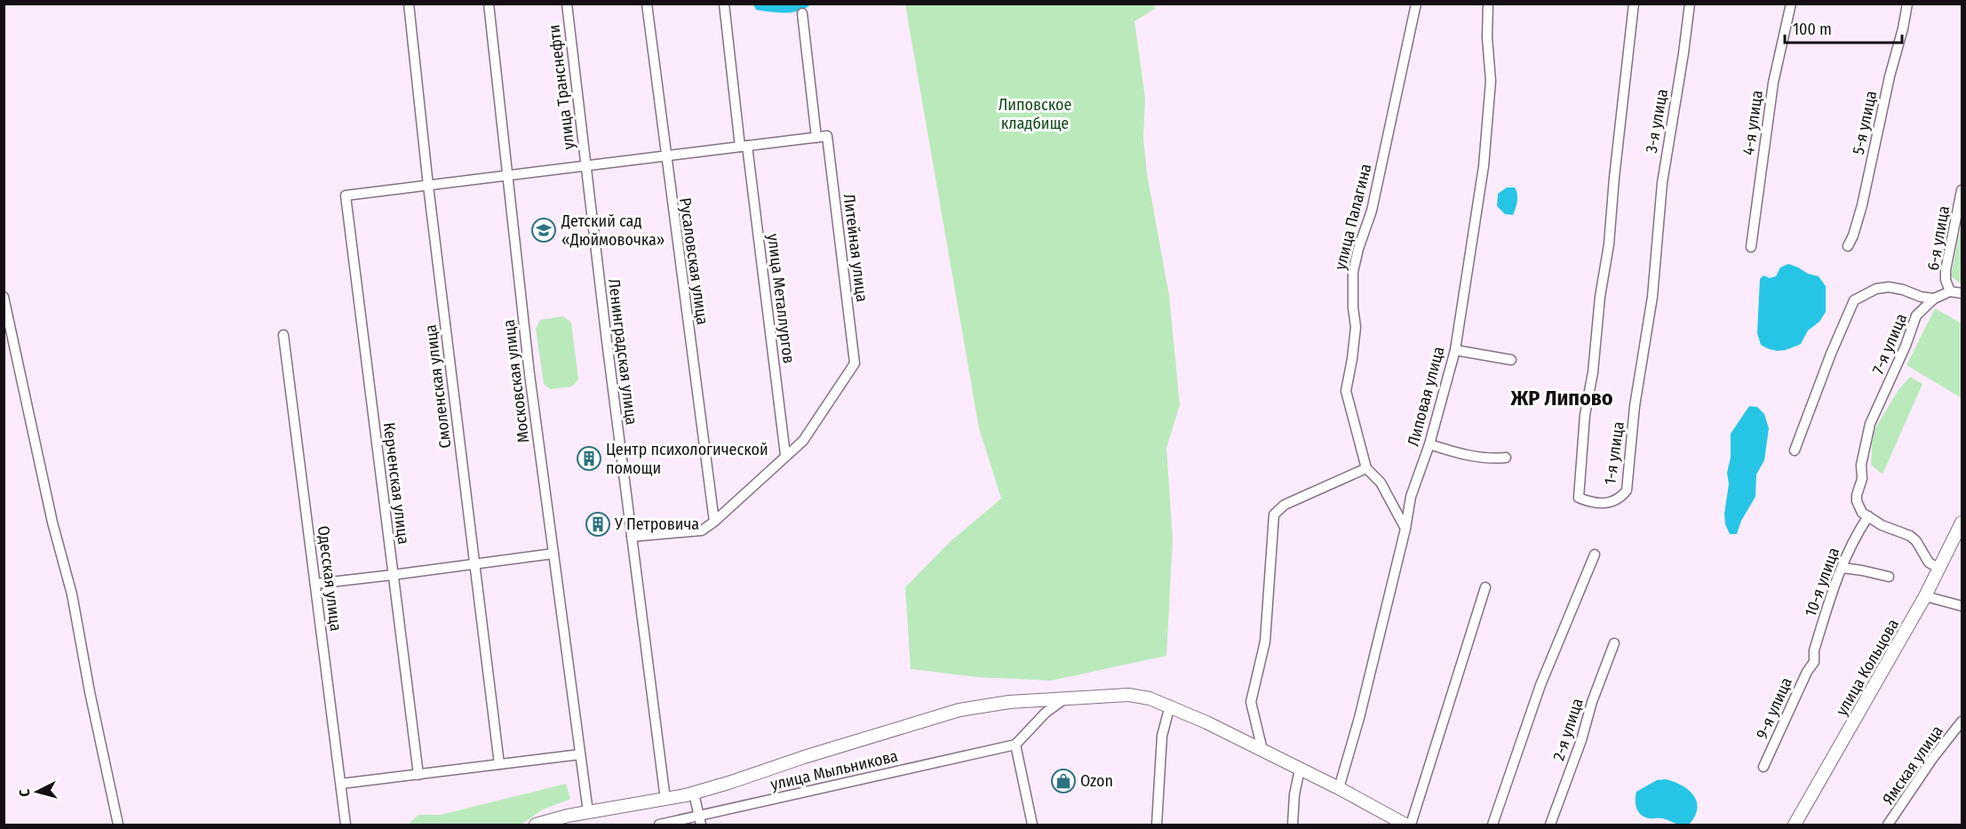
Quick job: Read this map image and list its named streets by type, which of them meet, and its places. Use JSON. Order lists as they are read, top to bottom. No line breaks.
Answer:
{"streets":{"street":["улица Транснефти","3-я улица","4-я улица","5-я улица","улица Палагина","6-я улица","Литейная улица","Русаловская улица","улица Металлургов","7-я улица","Ленинградская улица","Московская улица","Смоленская улица","Липовая улица","1-я улица","Керченская улица","Одесская улица","10-я улица","улица Кольцова","9-я улица","2-я улица","Ямская улица","улица Мыльникова"]},"crossings":[["улица Транснефти","Ленинградская улица"],["3-я улица","1-я улица"],["улица Палагина","Липовая улица"],["Литейная улица","улица Металлургов"],["7-я улица","10-я улица"],["Смоленская улица","Керченская улица"],["10-я улица","9-я улица"]],"districts":["ЖР Липово"],"parks":["Липовское кладбище"],"places":{"school or university":["Детский сад «Дюймовочка»"],"building":["Центр психологической помощи","У Петровича"],"shop":["Ozon"]},"scale_bar":"100 m","north":"left"}
